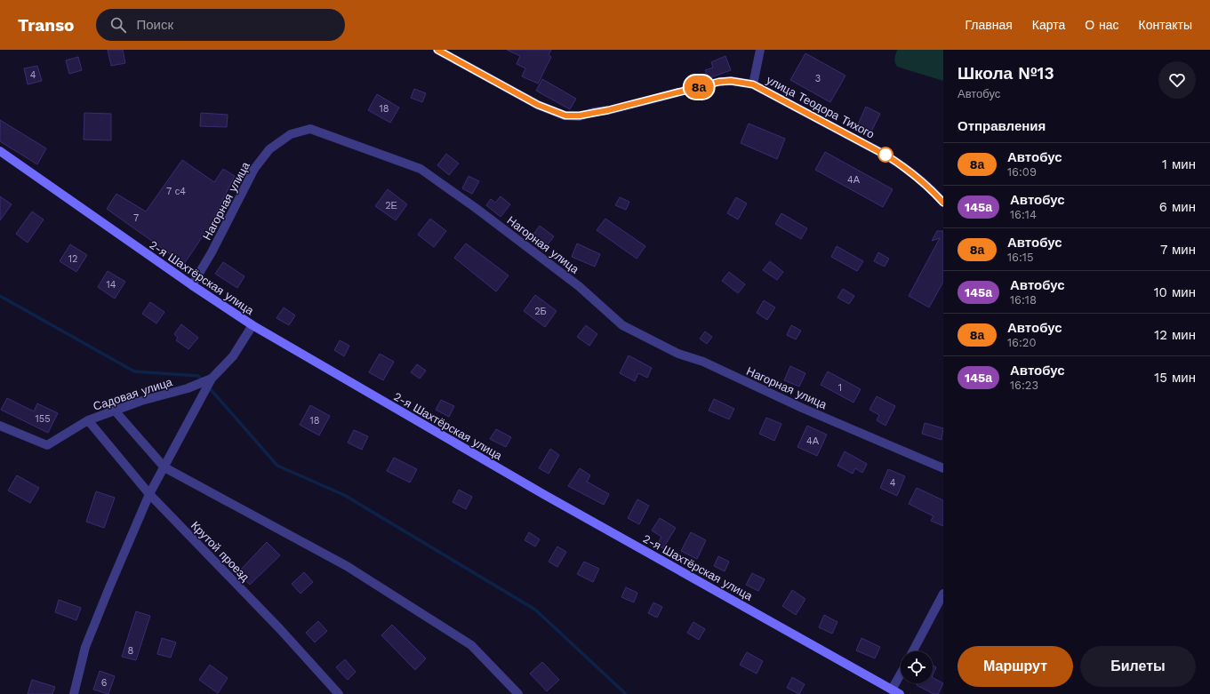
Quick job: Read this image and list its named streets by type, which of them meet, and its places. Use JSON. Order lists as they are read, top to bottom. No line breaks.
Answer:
{"streets":{"main road":["2-я Шахтёрская улица"],"street":["улица Теодора Тихого","Нагорная улица","Садовая улица","Крутой проезд"]},"crossings":[["Нагорная улица","2-я Шахтёрская улица"],["2-я Шахтёрская улица","Садовая улица"],["Садовая улица","Крутой проезд"]],"lines":["bus line 8а"],"house_numbers":["4","3","18","4А","7 с4","2Е","7","12","14","2Б","1","155","18","4А","4","8","6"],"page":{"header":"Transo","search":"Поиск","nav":["Главная","Карта","О нас","Контакты"],"on_map":"8а","heading":[["Школа №13","Автобус"],"Отправления"],"list":[{"mark":"8а","name":"Автобус","note":"16:09","value":"1 мин"},{"mark":"145а","name":"Автобус","note":"16:14","value":"6 мин"},{"mark":"8а","name":"Автобус","note":"16:15","value":"7 мин"},{"mark":"145а","name":"Автобус","note":"16:18","value":"10 мин"},{"mark":"8а","name":"Автобус","note":"16:20","value":"12 мин"},{"mark":"145а","name":"Автобус","note":"16:23","value":"15 мин"}],"buttons":["Маршрут","Билеты"]}}
